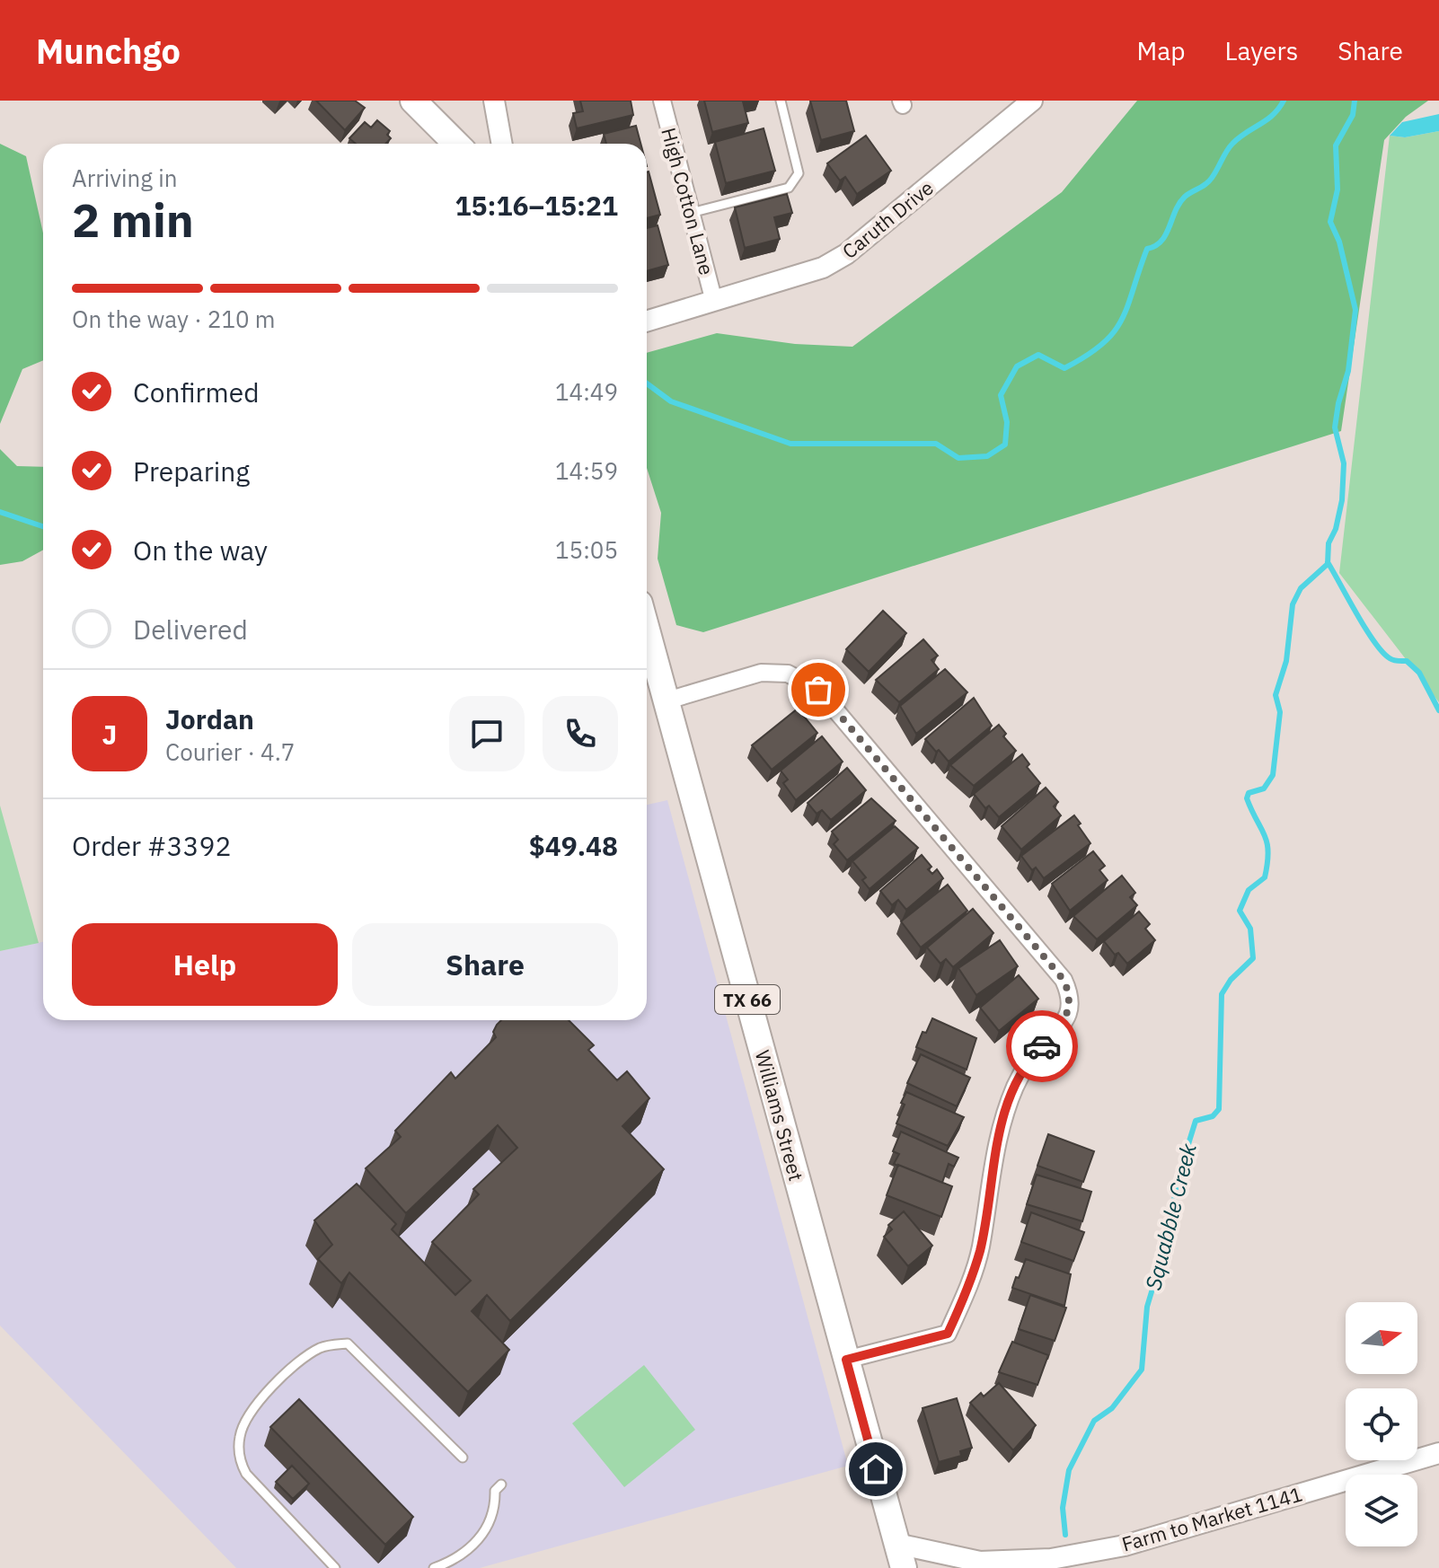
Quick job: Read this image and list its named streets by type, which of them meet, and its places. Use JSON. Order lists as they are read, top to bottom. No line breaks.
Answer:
{"streets":{"main road":["TX 66","Williams Street"],"street":["High Cotton Lane","Caruth Drive","Farm to Market 1141"]},"crossings":[["High Cotton Lane","Caruth Drive"],["Williams Street","Farm to Market 1141"]],"water":["Squabble Creek"],"north":"right","page":{"header":"Munchgo","nav":["Map","Layers","Share"],"heading":["2 min","Arriving in","15:16–15:21"],"panel":["Jordan","Courier · 4.7","Order #3392","$49.48"],"bar":"On the way · 210 m","list":[["Confirmed","14:49"],["Preparing","14:59"],["On the way","15:05"],"Delivered"],"round":"J","buttons":["Help","Share"]}}
